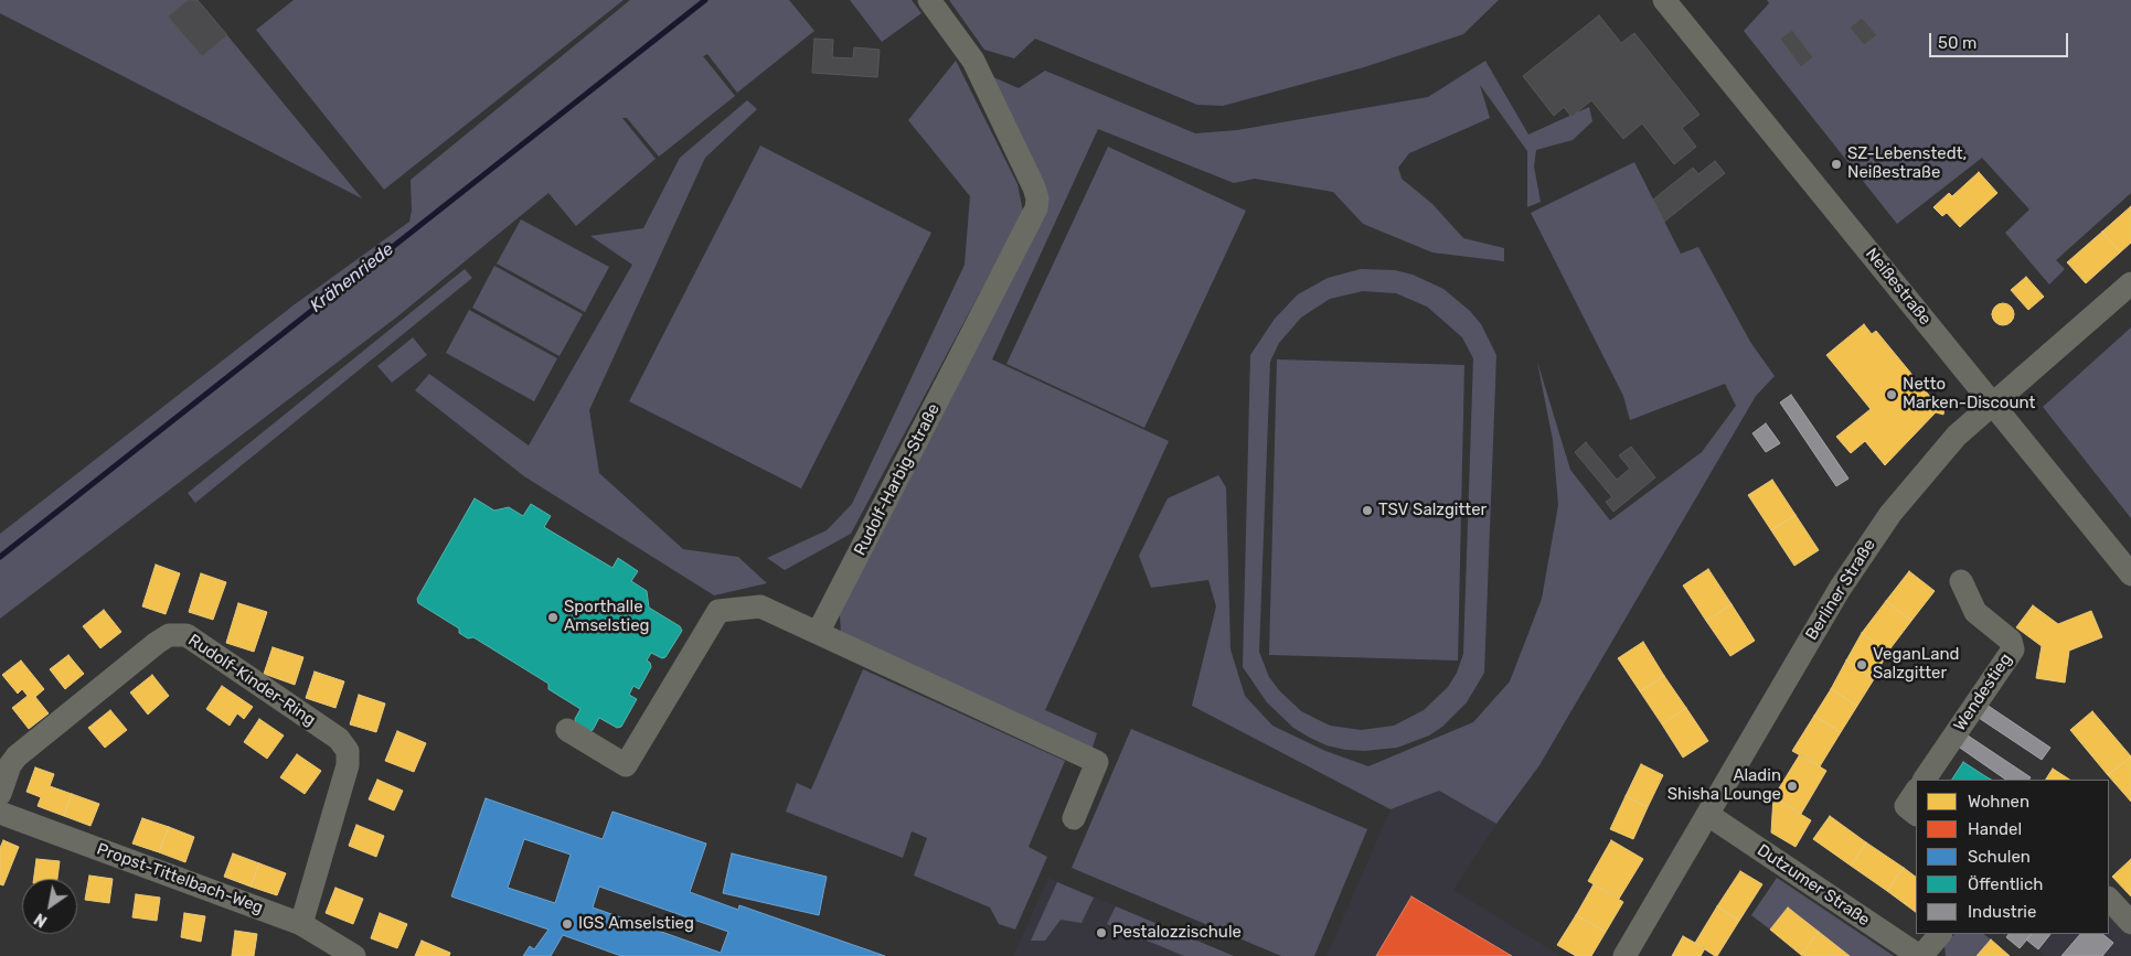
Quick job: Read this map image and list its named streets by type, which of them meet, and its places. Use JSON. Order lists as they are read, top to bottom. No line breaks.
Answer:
{"streets":{"street":["Neißestraße","Rudolf-Harbig-Straße","Berliner Straße","Rudolf-Kinder-Ring","Wendestieg","Propst-Tittelbach-Weg","Dutzumer Straße"]},"crossings":[["Neißestraße","Berliner Straße"],["Berliner Straße","Dutzumer Straße"],["Rudolf-Kinder-Ring","Propst-Tittelbach-Weg"]],"water":["Krähenriede"],"places":["SZ-Lebenstedt, Neißestraße","Netto Marken-Discount","TSV Salzgitter","Sporthalle Amselstieg","VeganLand Salzgitter","Aladin Shisha Lounge","IGS Amselstieg","Pestalozzischule"],"legend":["Wohnen","Handel","Schulen","Öffentlich","Industrie"],"scale_bar":"50 m","north":"bottom left"}
